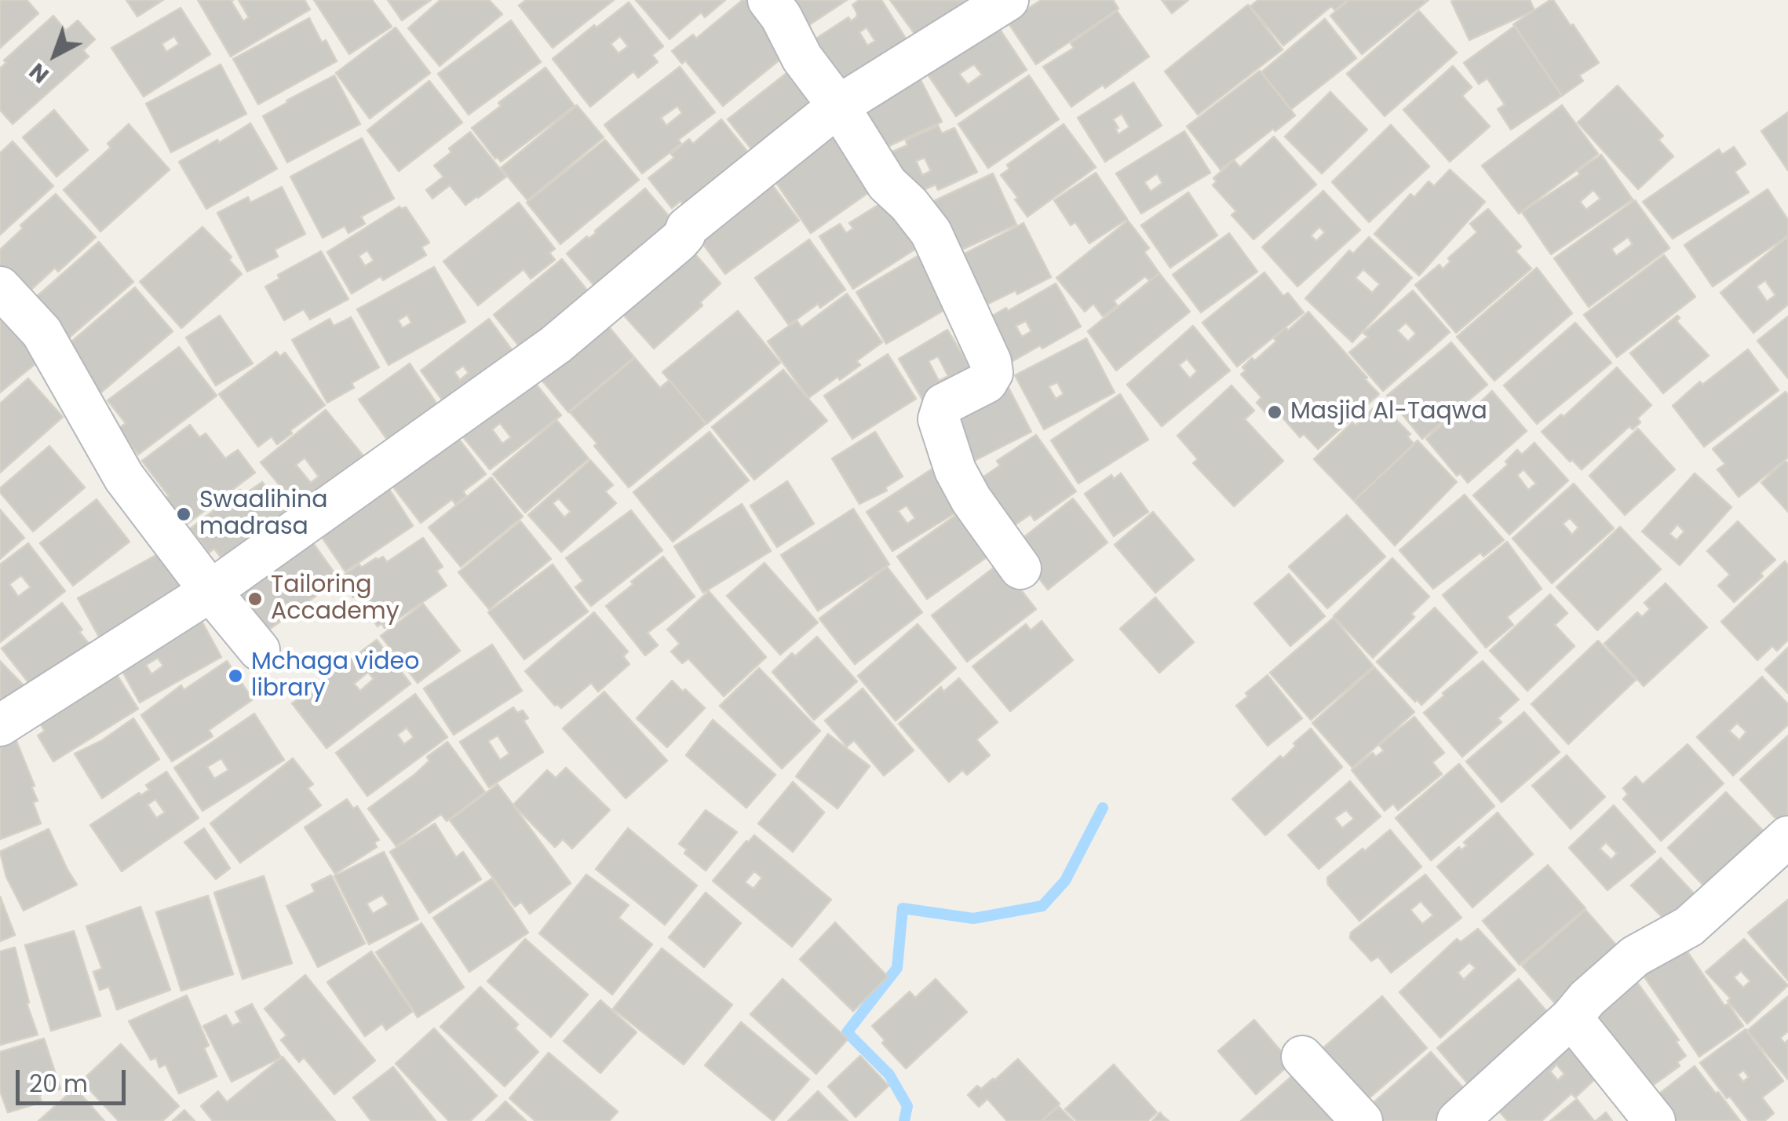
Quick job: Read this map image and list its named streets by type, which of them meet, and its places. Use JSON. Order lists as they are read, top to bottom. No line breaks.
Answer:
{"places":["Masjid Al-Taqwa","Swaalihina madrasa","Tailoring Accademy","Mchaga video library"],"scale_bar":"20 m","north":"bottom left"}
